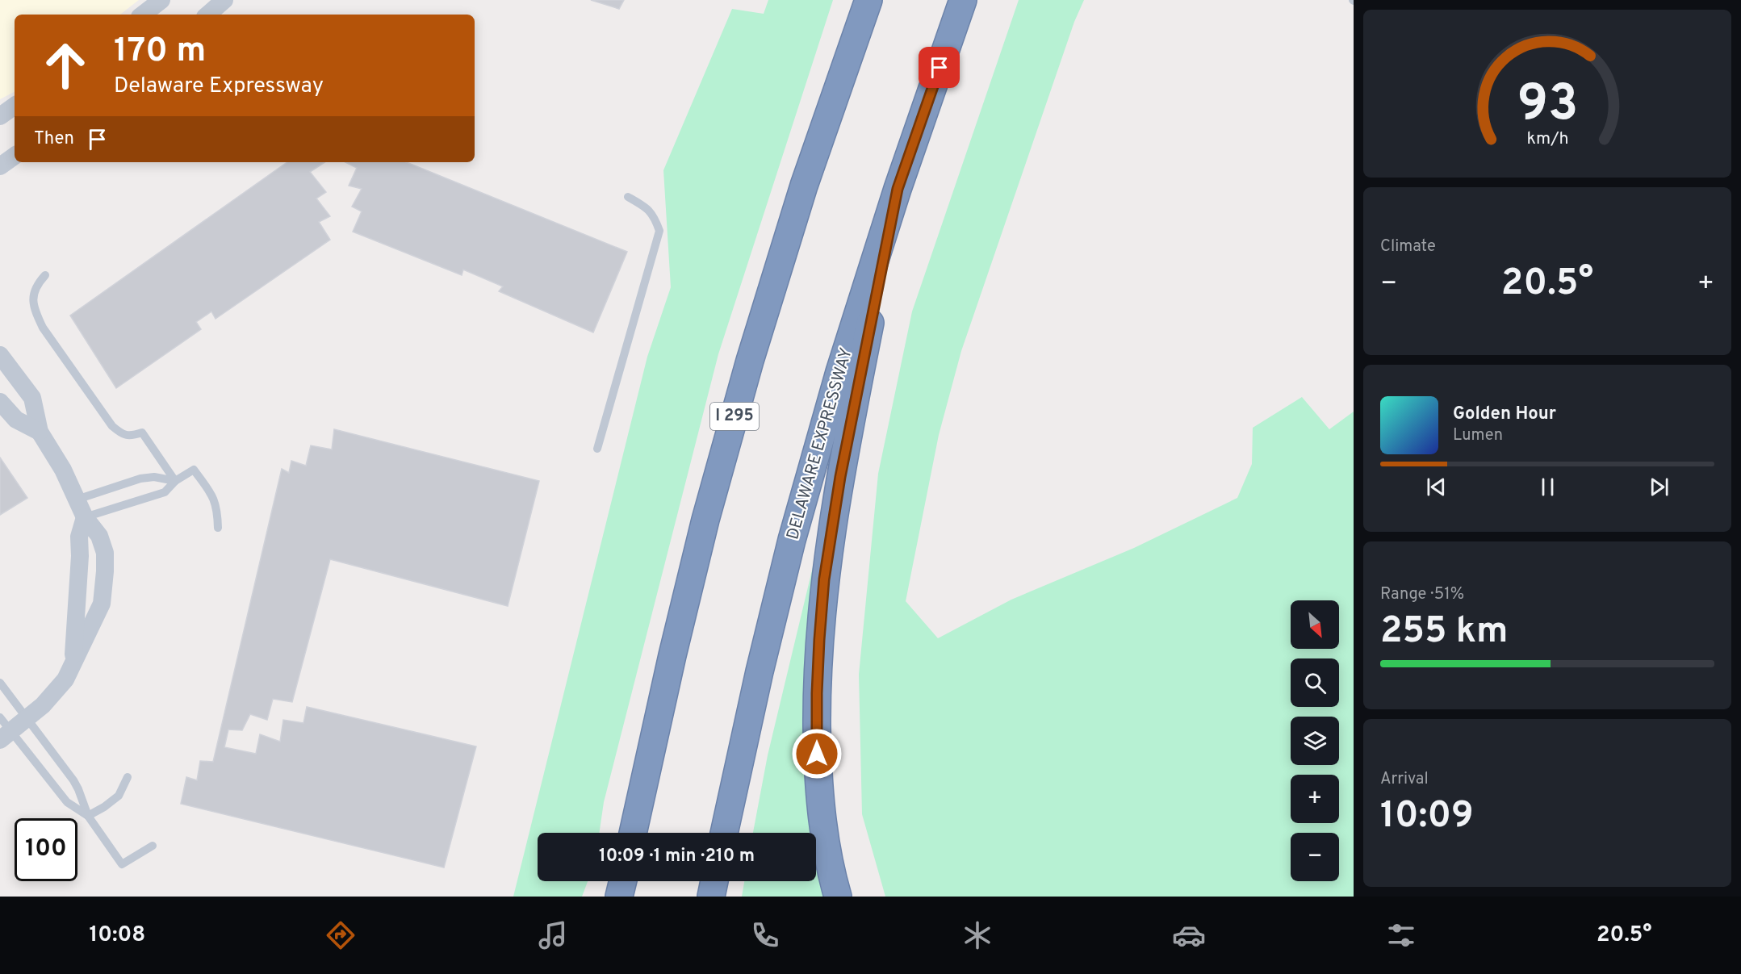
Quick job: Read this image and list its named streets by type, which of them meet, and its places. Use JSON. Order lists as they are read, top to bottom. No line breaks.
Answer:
{"streets":{"highway":["I 295","DELAWARE EXPRESSWAY"]},"north":"bottom right","page":{"turn":["170 m","Delaware Expressway"],"then":"Then","tile":["Climate",["Range · 51%","255 km"],["Arrival","10:09"]],"heat":["−","20.5°","+"],"song":["Golden Hour","Lumen"],"map_buttons":["+","−"],"limit":"100","trip":"10:09 · 1 min · 210 m","tabs":["10:08","20.5°"],"gauge":["93","km/h"]}}
